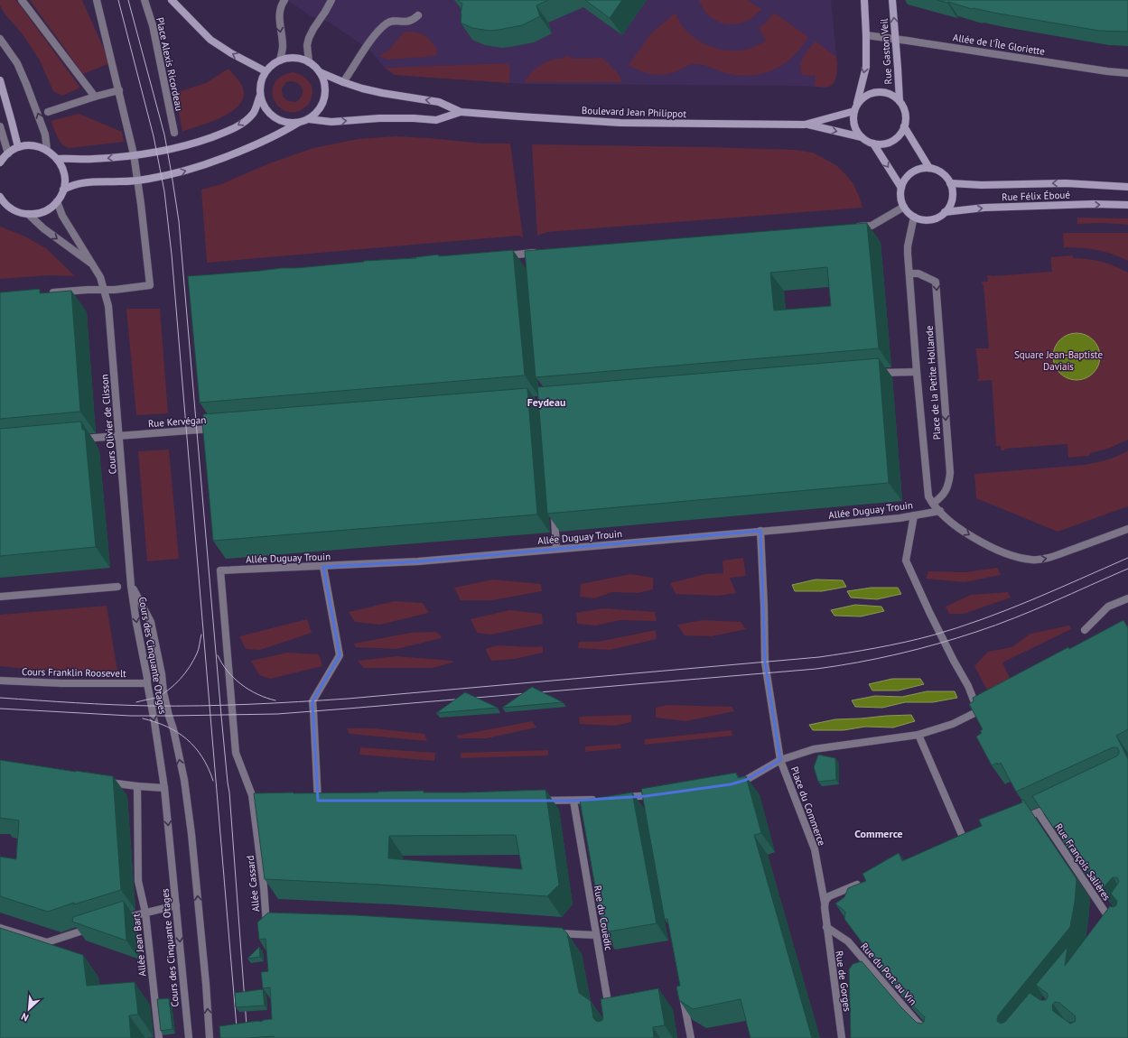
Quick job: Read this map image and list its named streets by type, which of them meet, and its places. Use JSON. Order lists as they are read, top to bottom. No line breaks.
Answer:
{"streets":{"main road":["Rue Gaston Veil","Boulevard Jean Philippot","Rue Félix Éboué"],"street":["Allée de l'Île Gloriette","Place Alexis Ricordeau","Place de la Petite Hollande","Rue Kervégan","Cours Olivier de Clisson","Allée Duguay Trouin","Cours des Cinquante Otages","Cours Franklin Roosevelt","Place du Commerce","Rue François Salières","Allée Cassard","Rue du Couëdic","Allée Jean Bart","Rue du Port au Vin","Rue de Gorges"]},"crossings":[["Allée de l'Île Gloriette","Rue Gaston Veil"],["Rue Gaston Veil","Boulevard Jean Philippot"],["Rue Félix Éboué","Place de la Petite Hollande"],["Place de la Petite Hollande","Allée Duguay Trouin"],["Rue Kervégan","Cours Olivier de Clisson"],["Cours Olivier de Clisson","Cours des Cinquante Otages"],["Allée Duguay Trouin","Place du Commerce"],["Allée Duguay Trouin","Allée Cassard"],["Cours des Cinquante Otages","Cours Franklin Roosevelt"],["Place du Commerce","Rue du Port au Vin"],["Place du Commerce","Rue de Gorges"],["Rue du Port au Vin","Rue de Gorges"]],"districts":["Feydeau","Commerce"],"parks":["Square Jean-Baptiste Daviais"],"north":"bottom left"}
